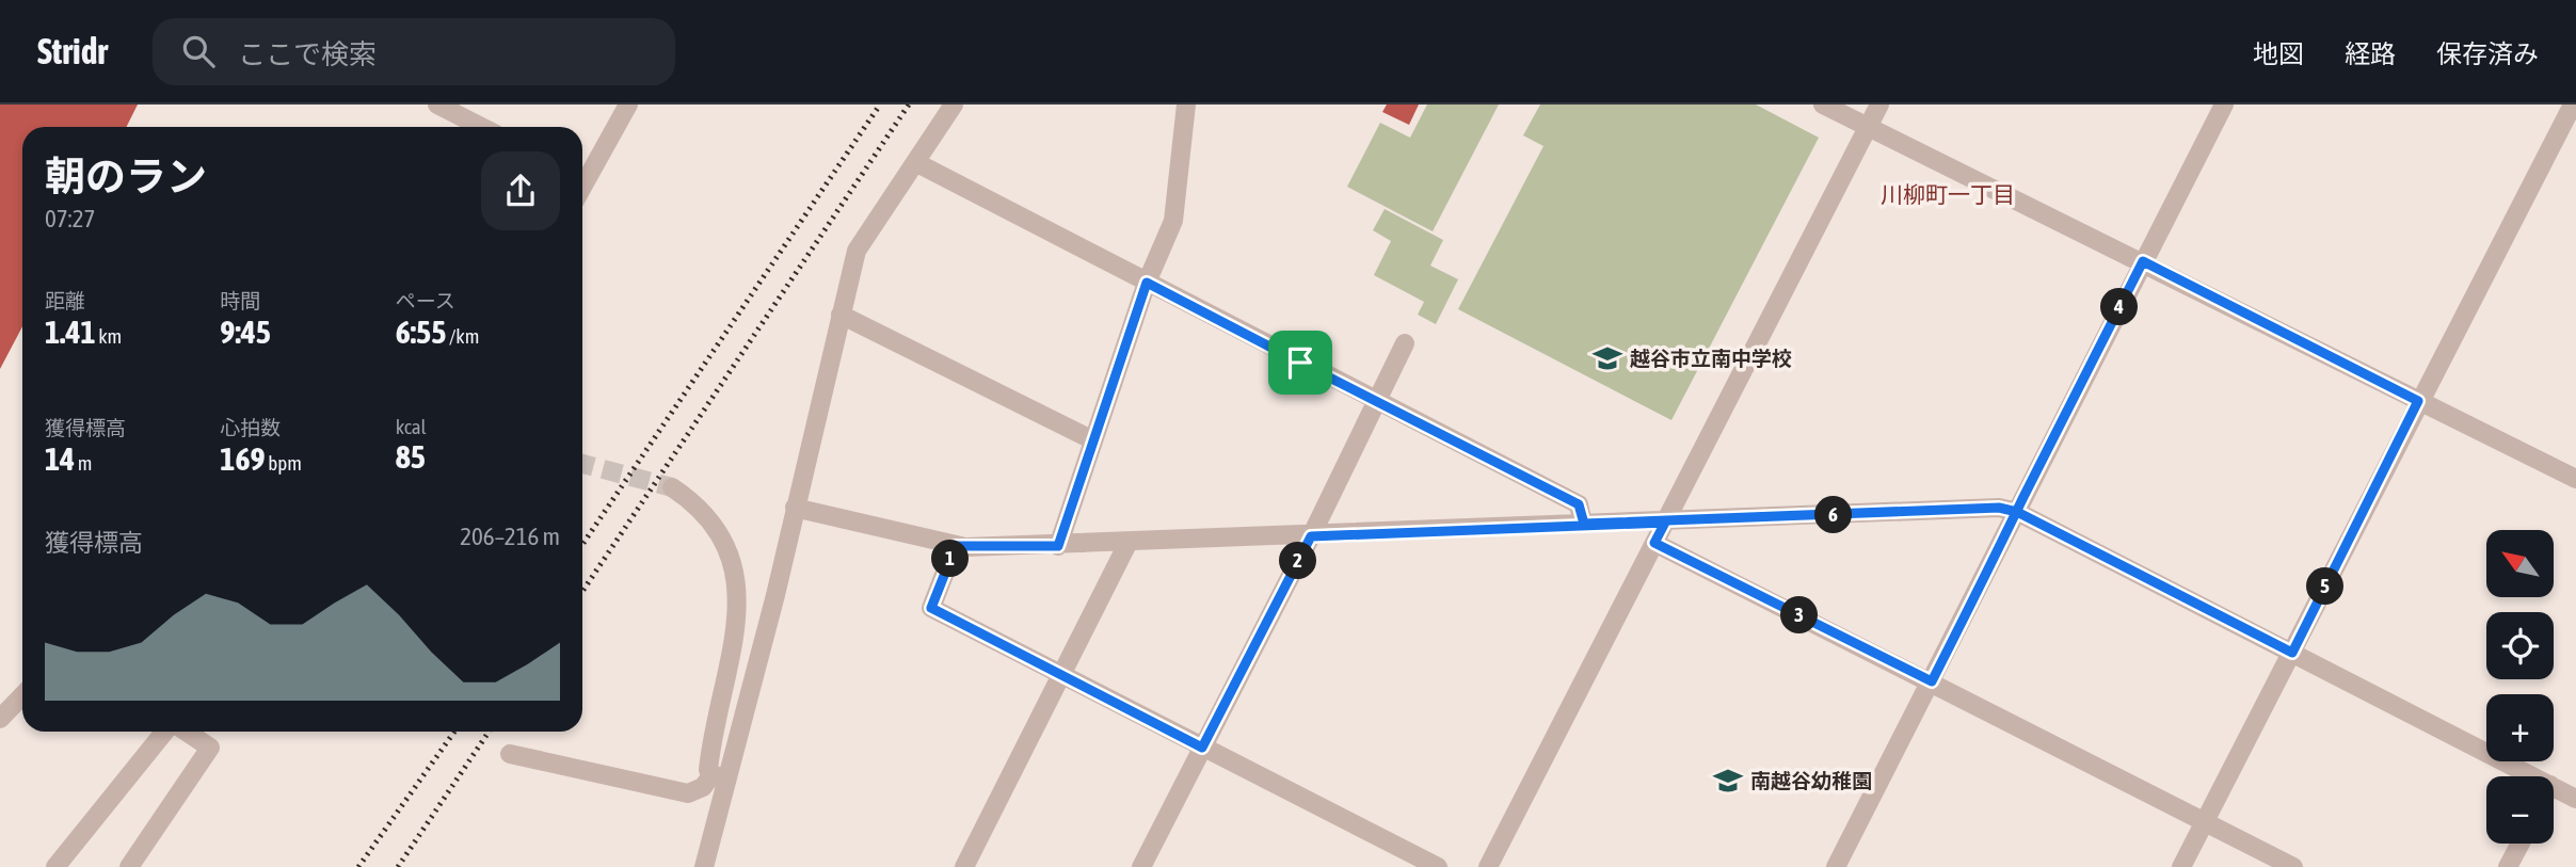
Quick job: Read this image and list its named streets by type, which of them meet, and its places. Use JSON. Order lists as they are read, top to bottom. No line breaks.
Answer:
{"districts":["川柳町一丁目"],"places":{"school or university":["越谷市立南中学校","南越谷幼稚園"]},"north":"top left","page":{"header":"Stridr","search":"ここで検索","nav":["地図","経路","保存済み"],"heading":["朝のラン","07:27"],"stats":[["距離","1.41 km"],["時間","9:45"],["ペース","6:55 /km"],["獲得標高","14 m"],["心拍数","169 bpm"],["kcal","85"]],"pins":["4","6","1","2","5","3"],"chart":["獲得標高","206–216 m"],"map_buttons":["+","−"]}}
